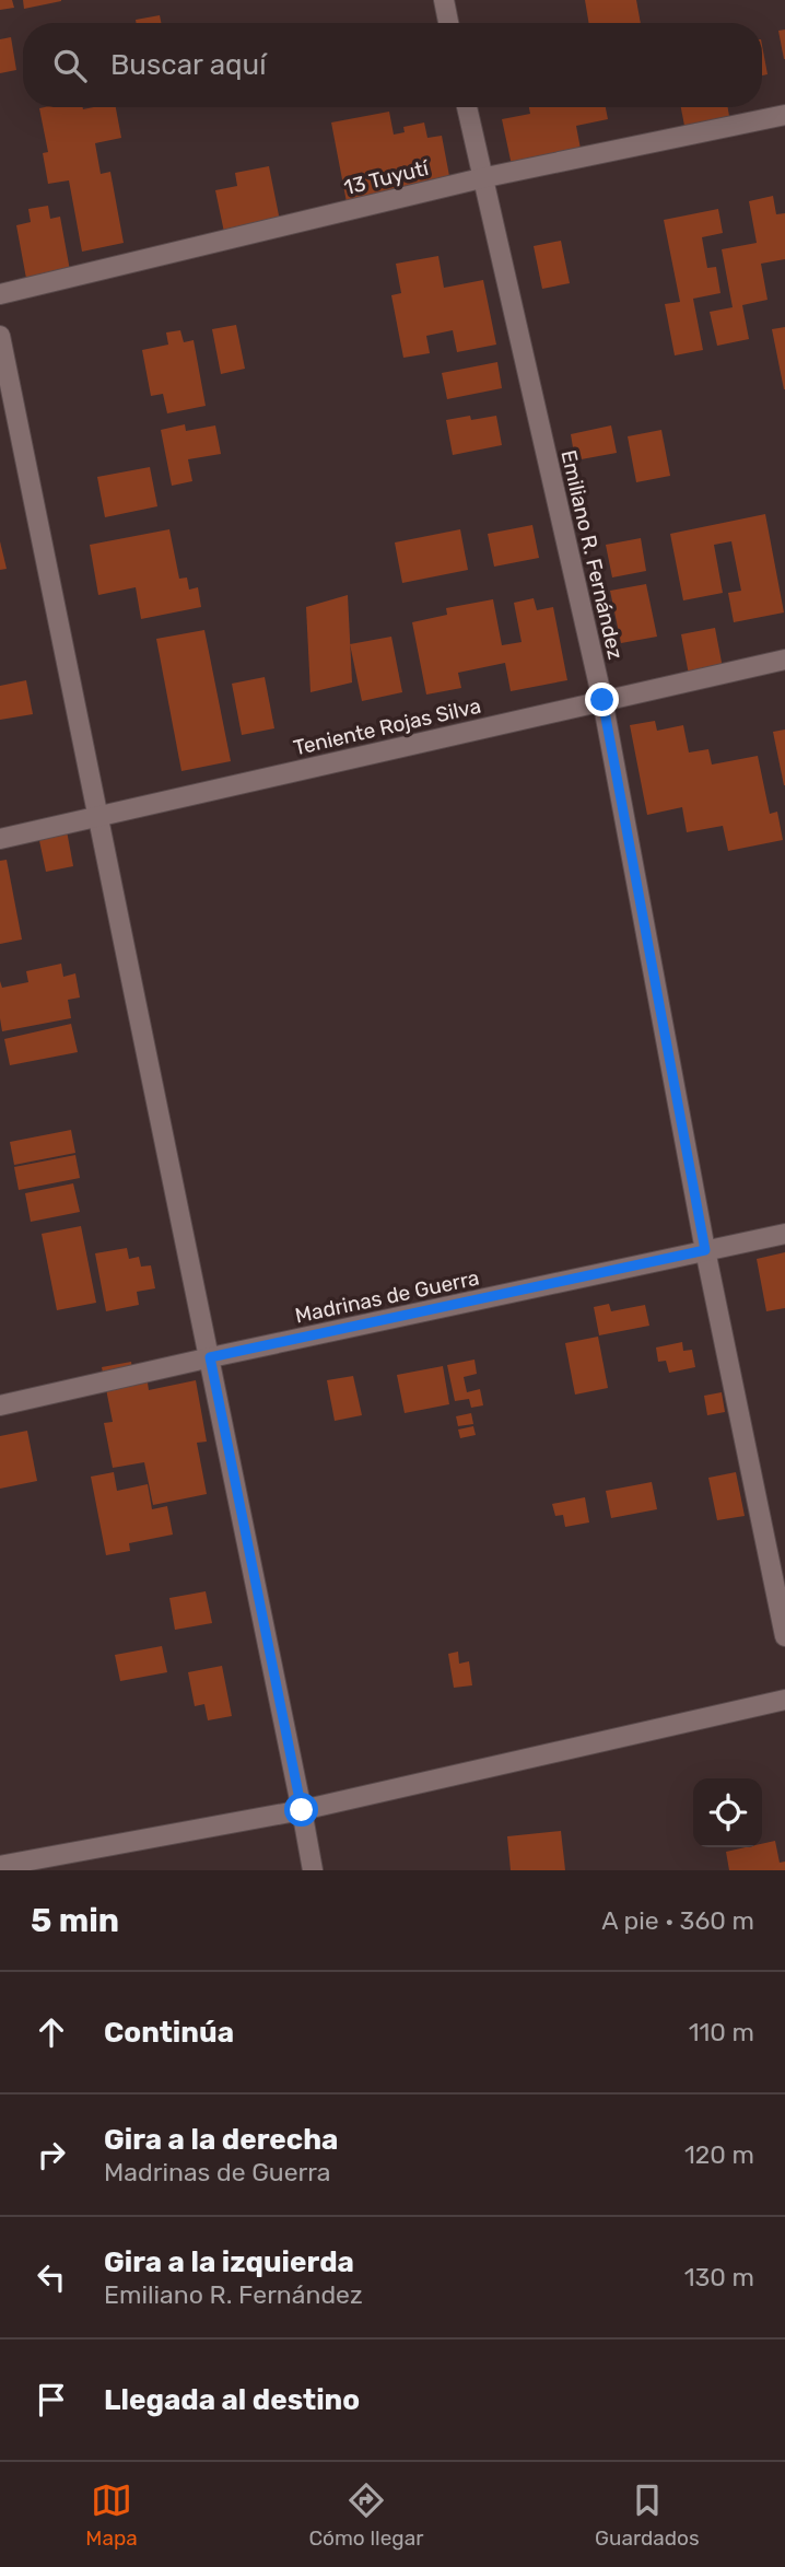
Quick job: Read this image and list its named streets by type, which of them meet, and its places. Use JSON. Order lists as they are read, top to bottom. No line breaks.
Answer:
{"streets":{"street":["13 Tuyutí","Emiliano R. Fernández","Teniente Rojas Silva","Madrinas de Guerra"]},"crossings":[["13 Tuyutí","Emiliano R. Fernández"],["Emiliano R. Fernández","Teniente Rojas Silva"],["Emiliano R. Fernández","Madrinas de Guerra"]],"page":{"search":"Buscar aquí","heading":["5 min","A pie · 360 m"],"list":[["Continúa","110 m"],["Gira a la derecha","Madrinas de Guerra","120 m"],["Gira a la izquierda","Emiliano R. Fernández","130 m"],"Llegada al destino"],"nav":["Mapa","Cómo llegar","Guardados"]}}
